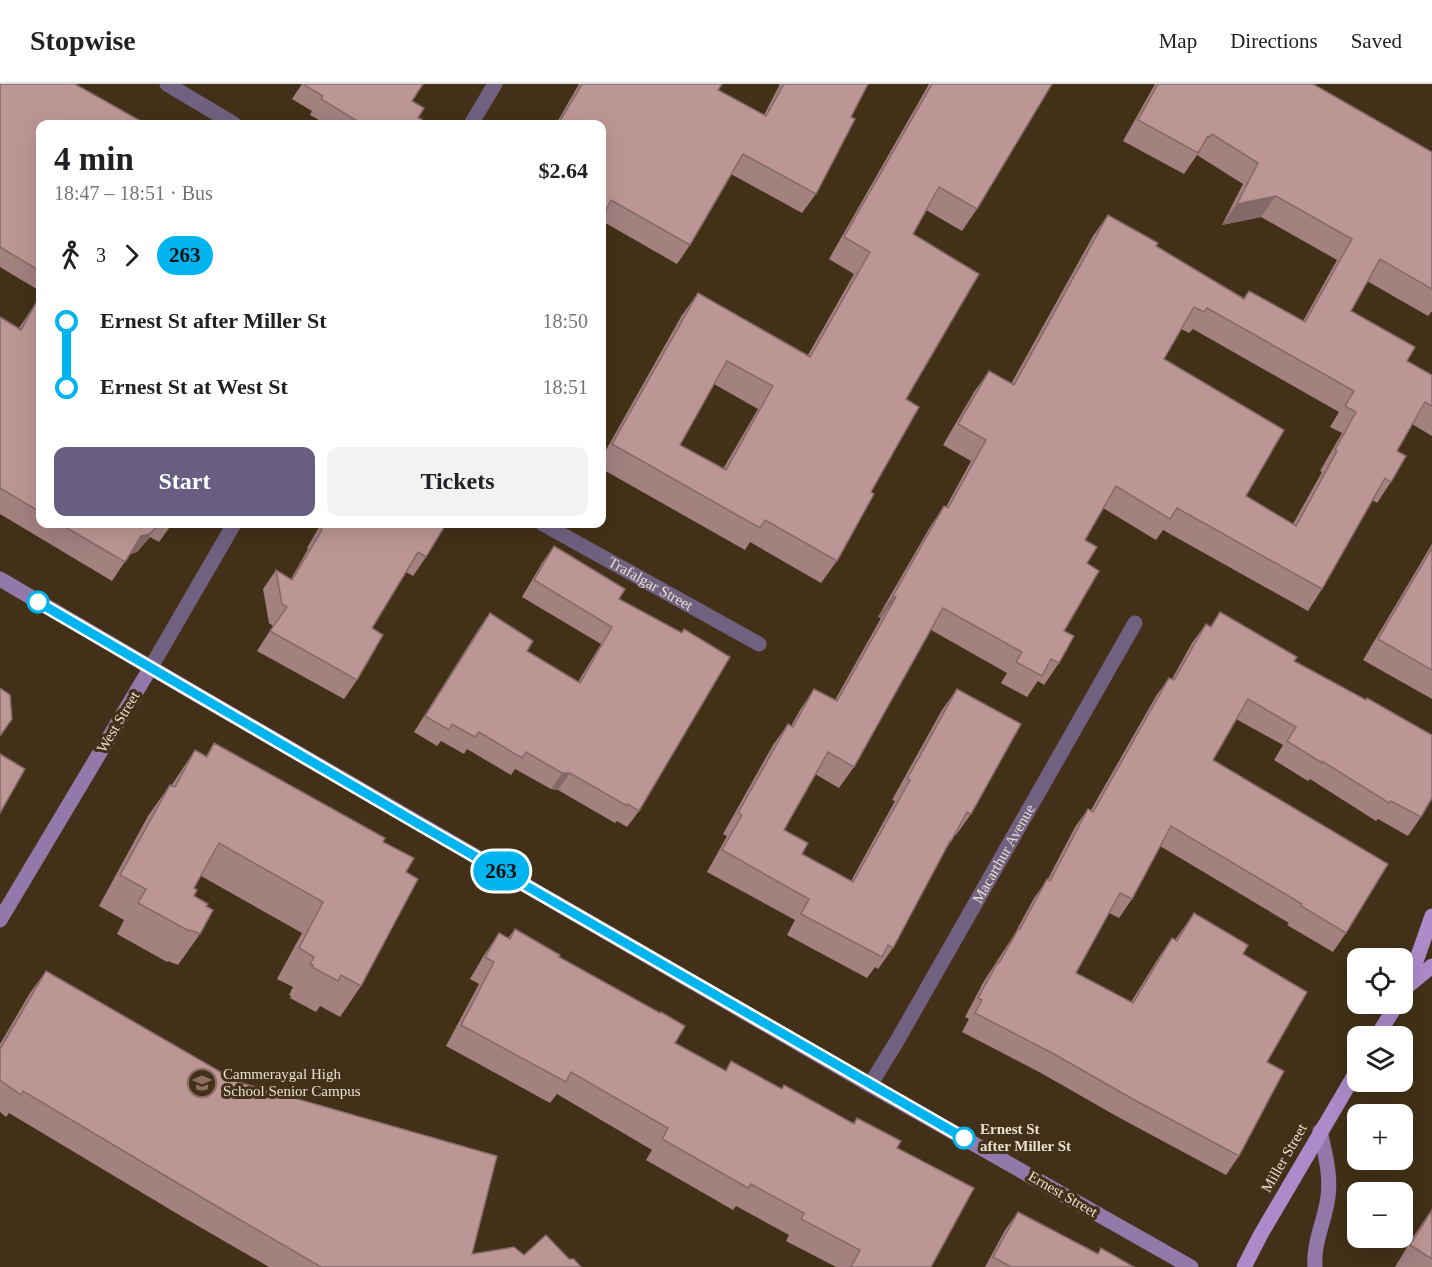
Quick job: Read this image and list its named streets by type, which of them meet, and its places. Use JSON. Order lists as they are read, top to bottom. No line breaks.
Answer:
{"streets":{"main road":["Miller Street"],"street":["Trafalgar Street","West Street","Macarthur Avenue","Ernest Street"]},"crossings":[["West Street","Ernest Street"],["Macarthur Avenue","Ernest Street"]],"places":{"school or university":["Cammeraygal High School Senior Campus"],"other":["Ernest St after Miller St"]},"lines":["bus line 263"],"page":{"header":"Stopwise","nav":["Map","Directions","Saved"],"on_map":"263","heading":["4 min","18:47 – 18:51 · Bus","$2.64"],"legs":["3","263"],"list":[{"name":"Ernest St after Miller St","value":"18:50"},{"name":"Ernest St at West St","value":"18:51"}],"buttons":["Start","Tickets"],"map_buttons":["+","−"]}}
